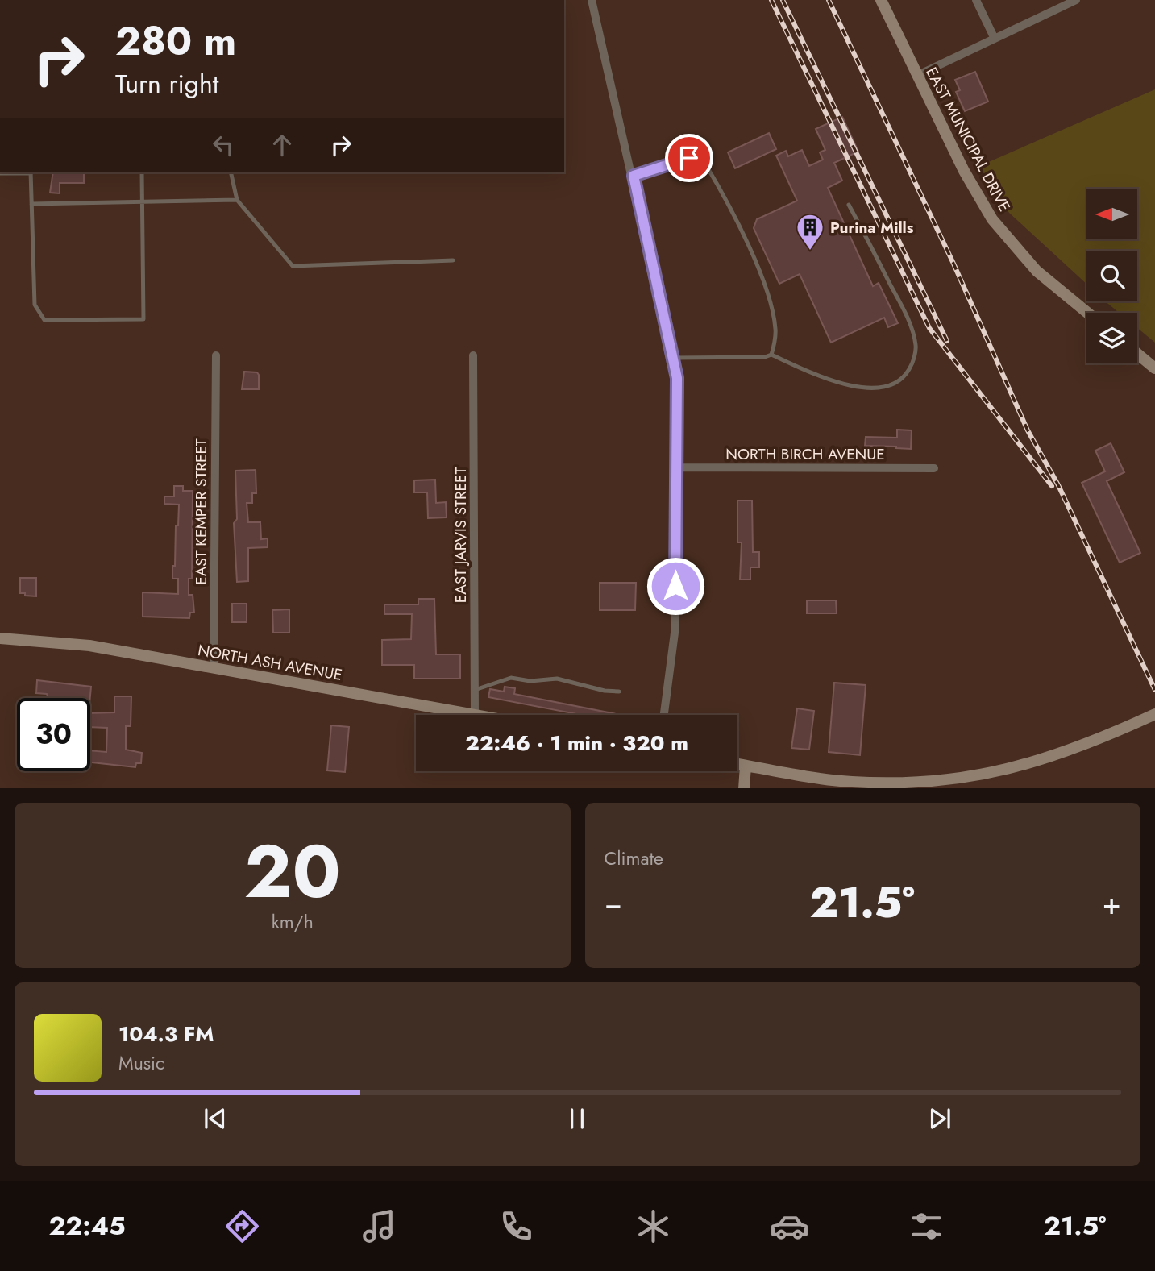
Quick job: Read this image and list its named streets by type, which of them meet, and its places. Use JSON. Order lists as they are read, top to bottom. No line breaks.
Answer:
{"streets":{"street":["EAST MUNICIPAL DRIVE","NORTH BIRCH AVENUE","EAST KEMPER STREET","EAST JARVIS STREET","NORTH ASH AVENUE"]},"crossings":[["EAST KEMPER STREET","NORTH ASH AVENUE"],["EAST JARVIS STREET","NORTH ASH AVENUE"]],"places":{"building":["Purina Mills"]},"north":"left","page":{"turn":["280 m","Turn right"],"limit":"30","trip":"22:46 · 1 min · 320 m","tile":[["20","km/h"],"Climate"],"heat":["−","21.5°","+"],"song":["104.3 FM","Music"],"tabs":["22:45","21.5°"]}}
